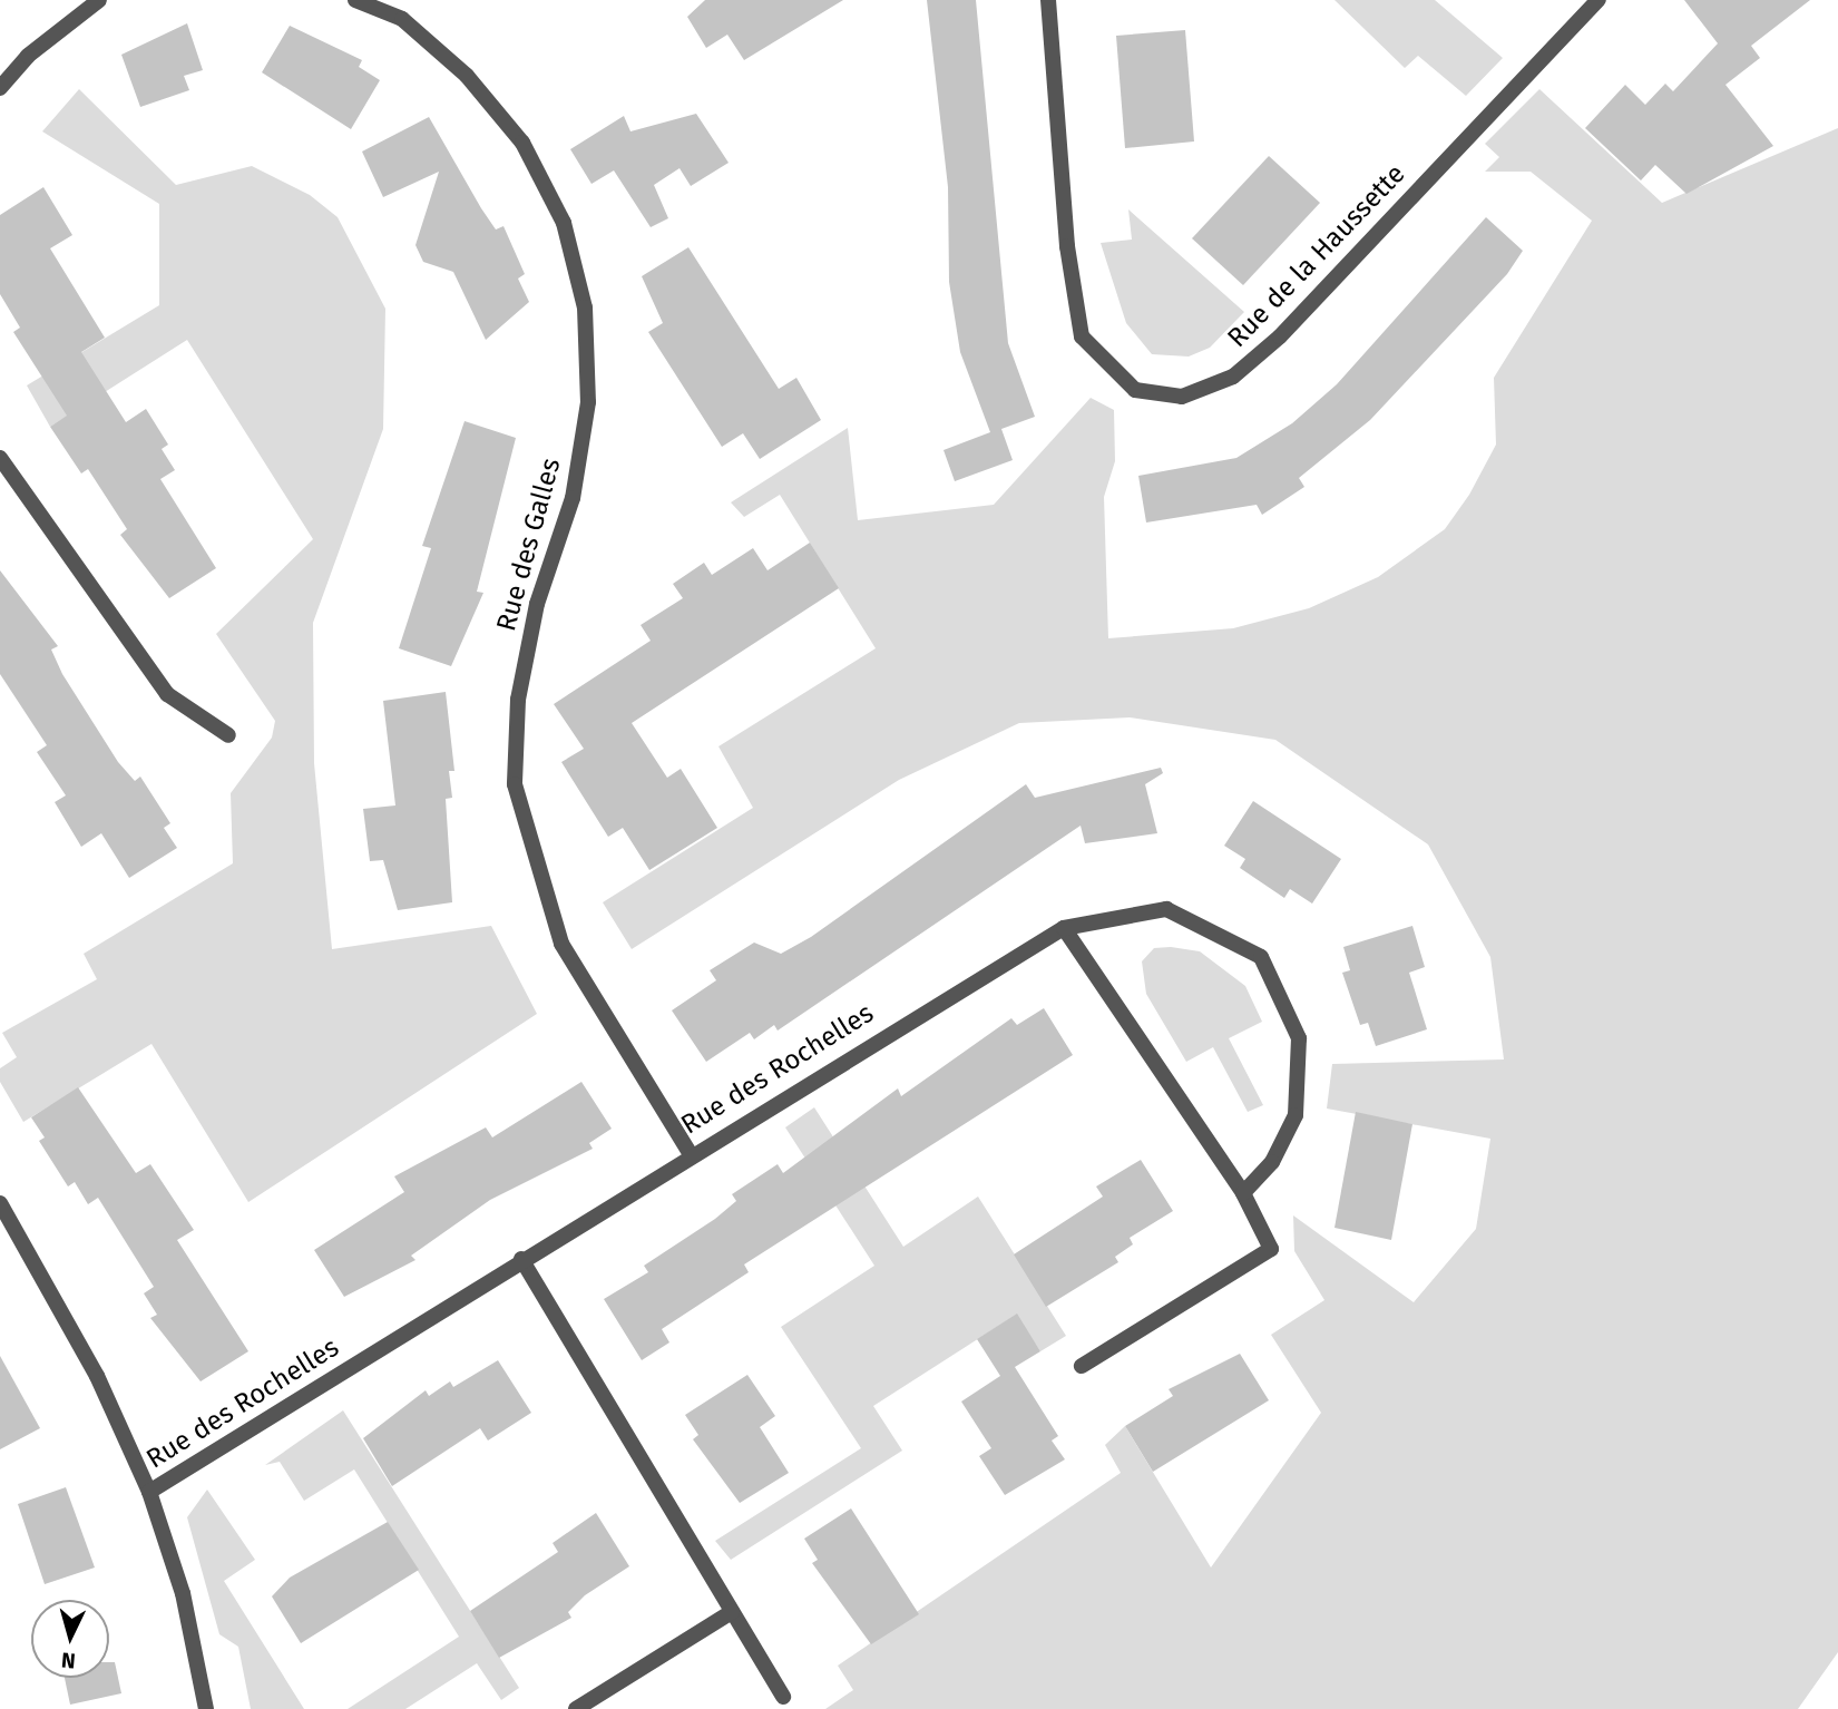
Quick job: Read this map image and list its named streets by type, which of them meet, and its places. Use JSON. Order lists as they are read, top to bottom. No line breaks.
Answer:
{"streets":{"street":["Rue de la Haussette","Rue des Galles","Rue des Rochelles"]},"crossings":[["Rue des Galles","Rue des Rochelles"]],"north":"bottom"}
